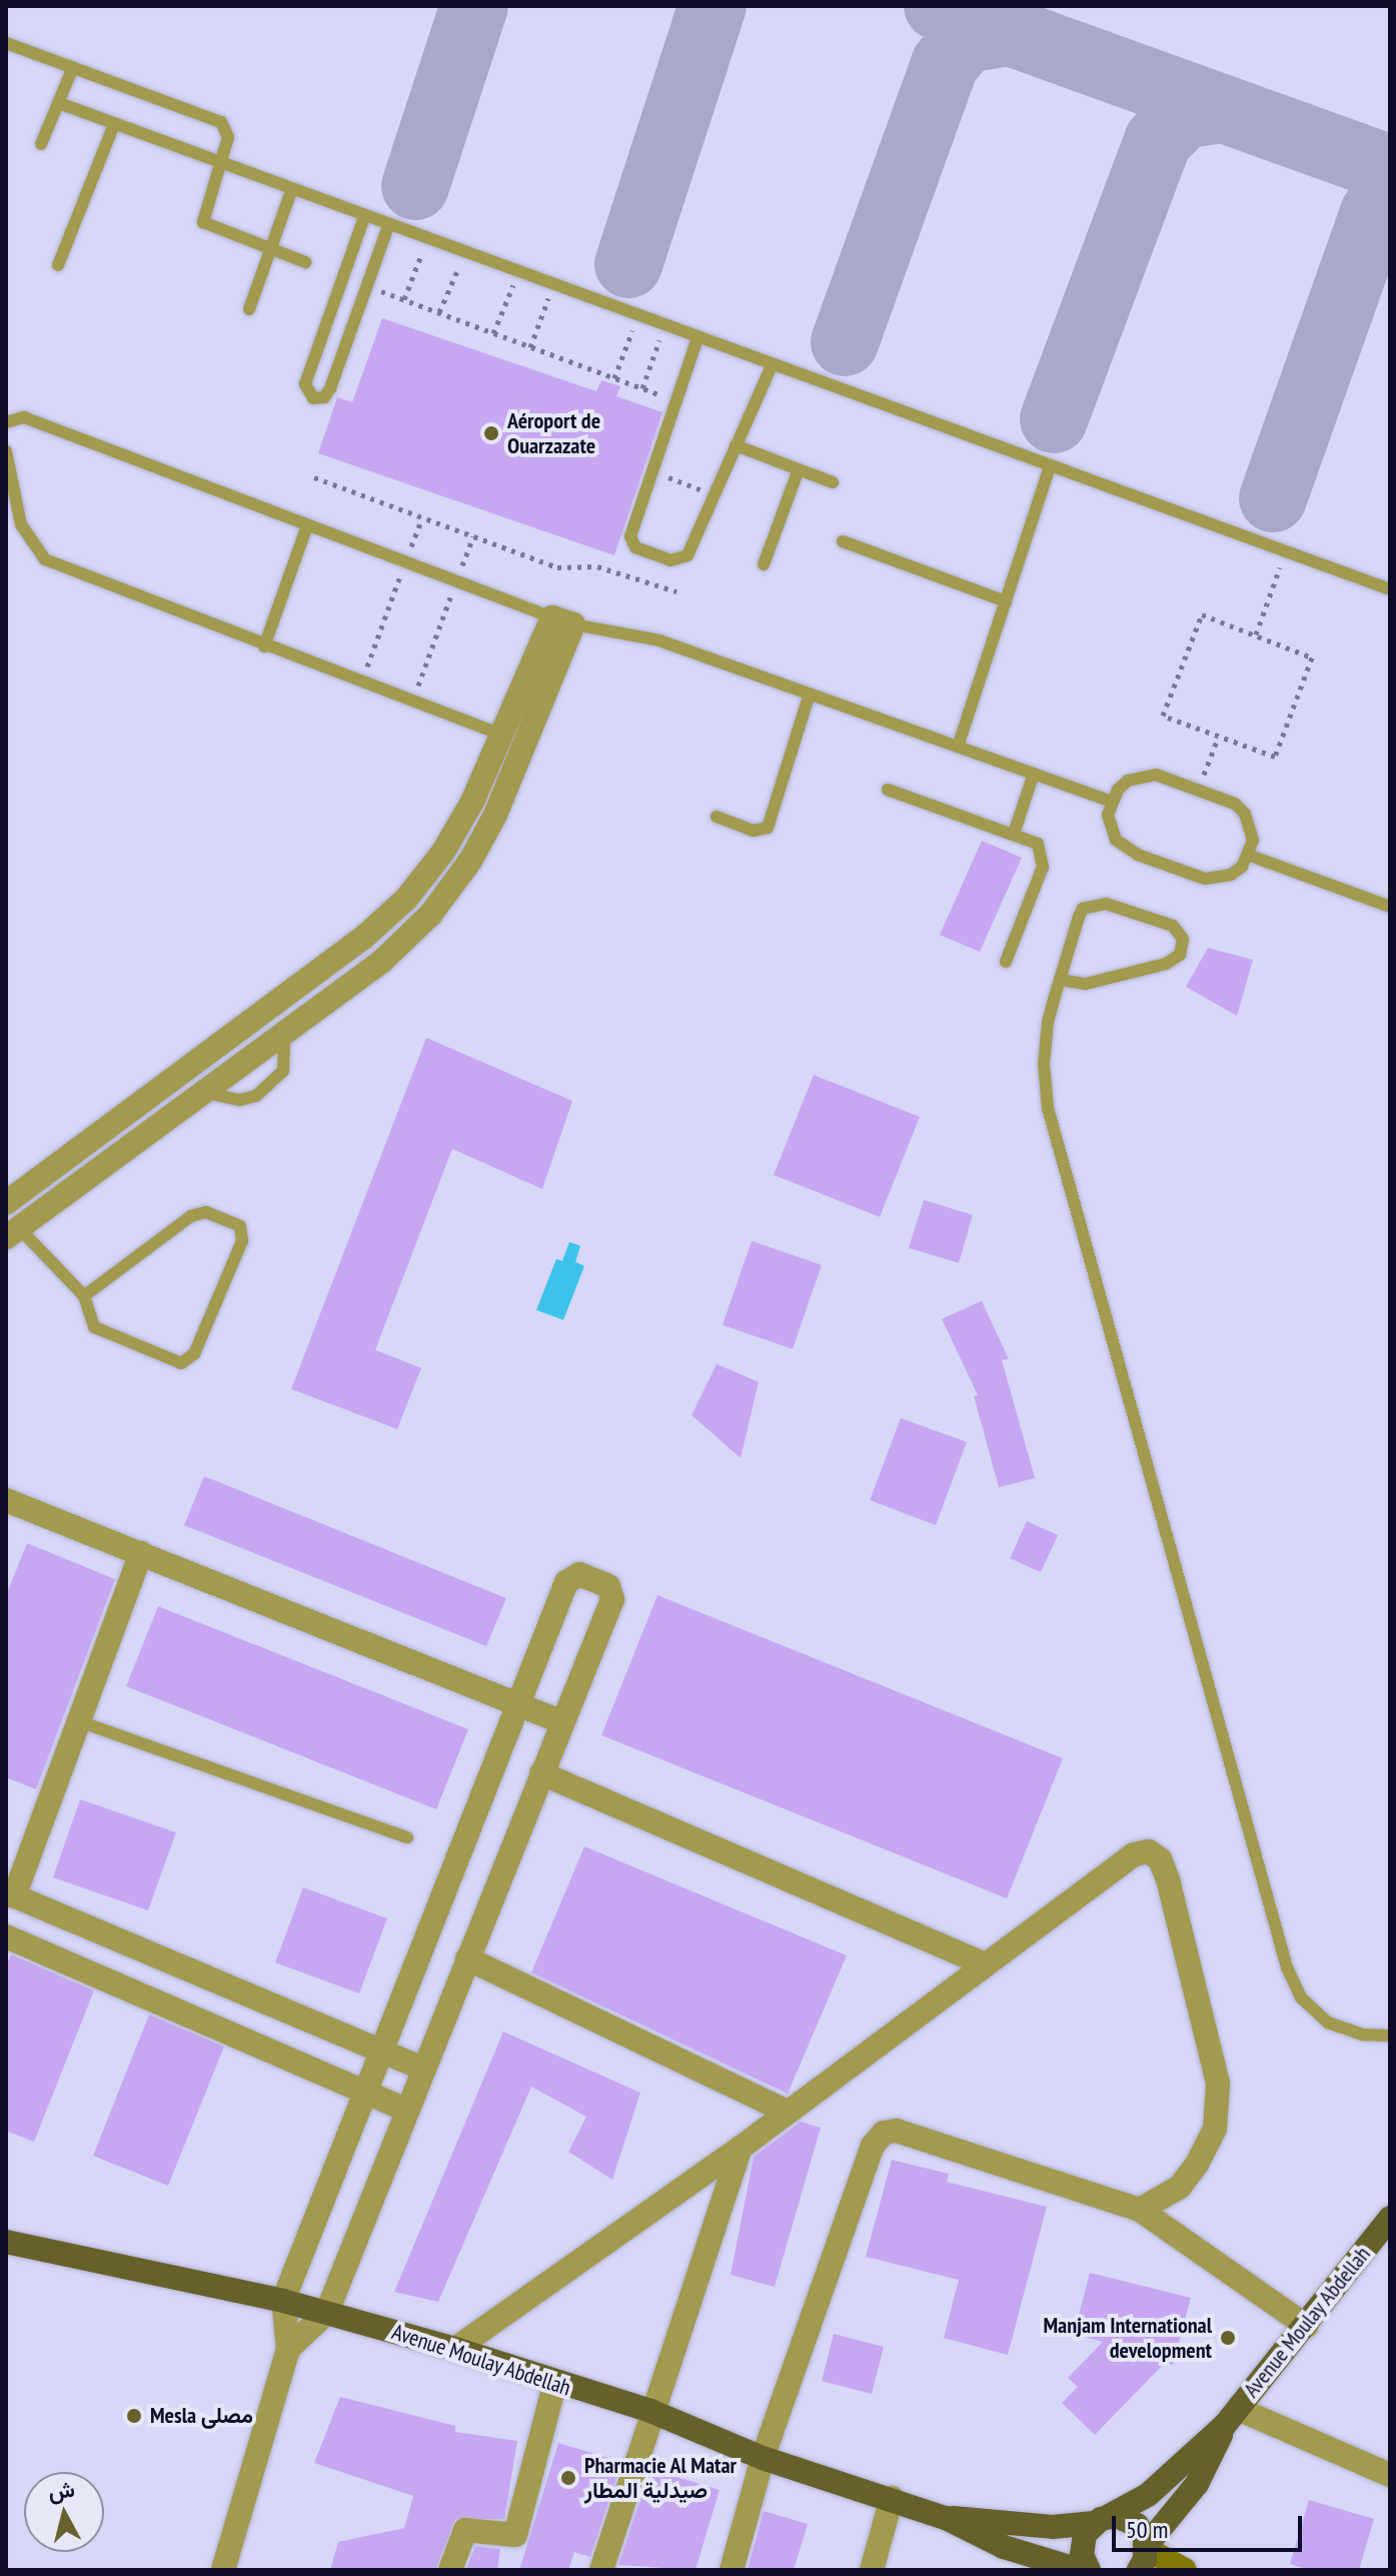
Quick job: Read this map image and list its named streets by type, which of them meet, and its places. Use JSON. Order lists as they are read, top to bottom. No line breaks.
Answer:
{"streets":{"main road":["Avenue Moulay Abdellah"]},"places":["Aéroport de Ouarzazate","Manjam International development","Mesla مصلى","Pharmacie Al Matar صيدلية المطار"],"scale_bar":"50 m","north":"top"}
